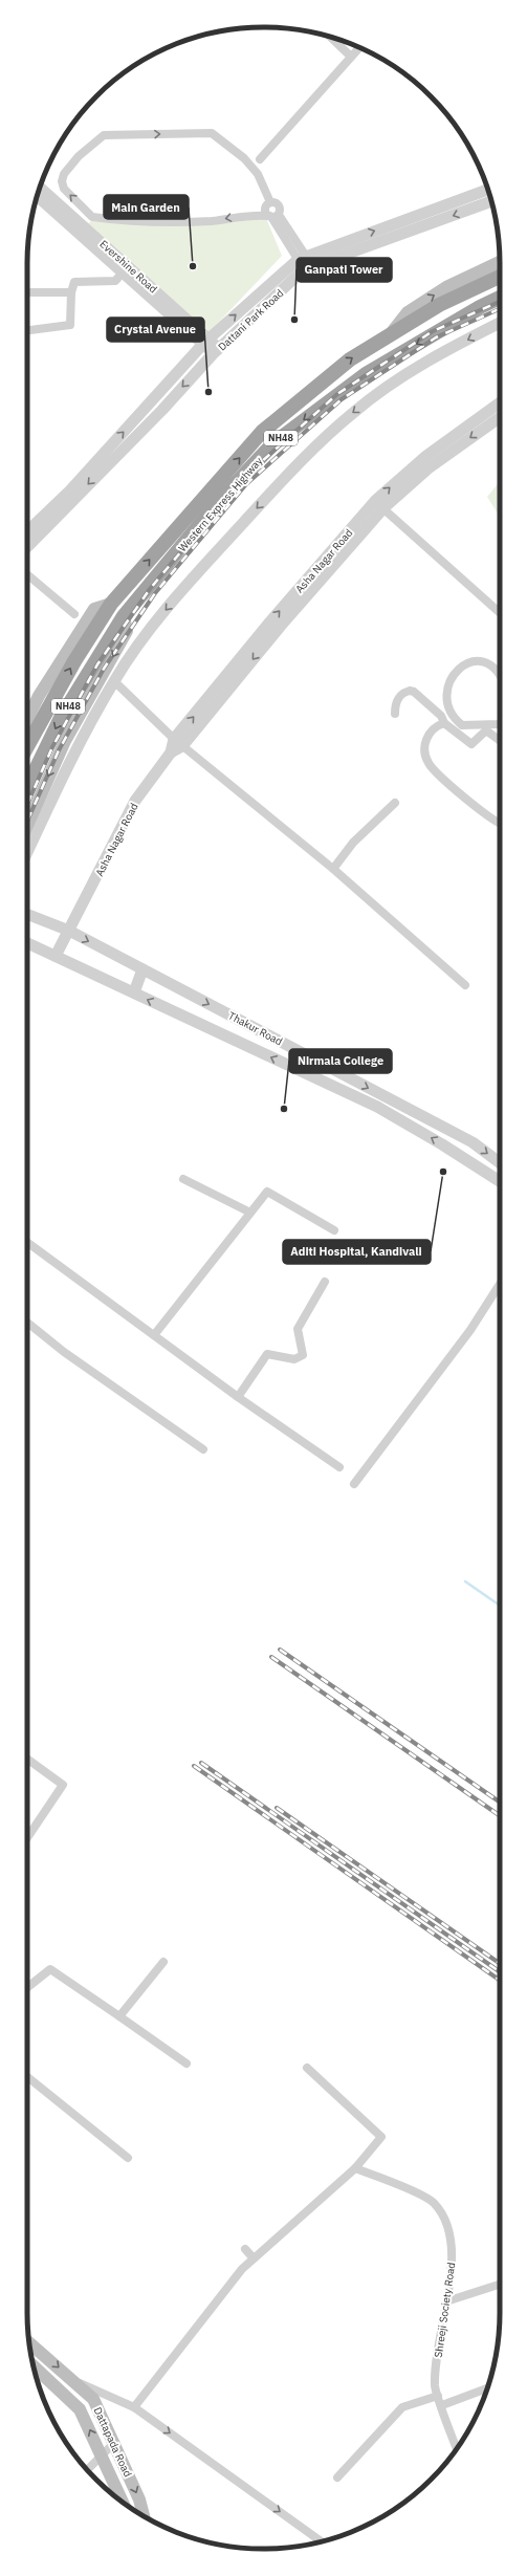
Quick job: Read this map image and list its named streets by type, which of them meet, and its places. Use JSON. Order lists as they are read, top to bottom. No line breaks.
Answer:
{"streets":{"highway":["NH48","Western Express Highway"],"main road":["Dattapada Road"],"street":["Evershine Road","Dattani Park Road","Asha Nagar Road","Thakur Road","Shreeji Society Road"]},"crossings":[["Evershine Road","Dattani Park Road"],["Asha Nagar Road","Thakur Road"]],"places":["Main Garden","Ganpati Tower","Crystal Avenue","Nirmala College","Aditi Hospital, Kandivali"]}
